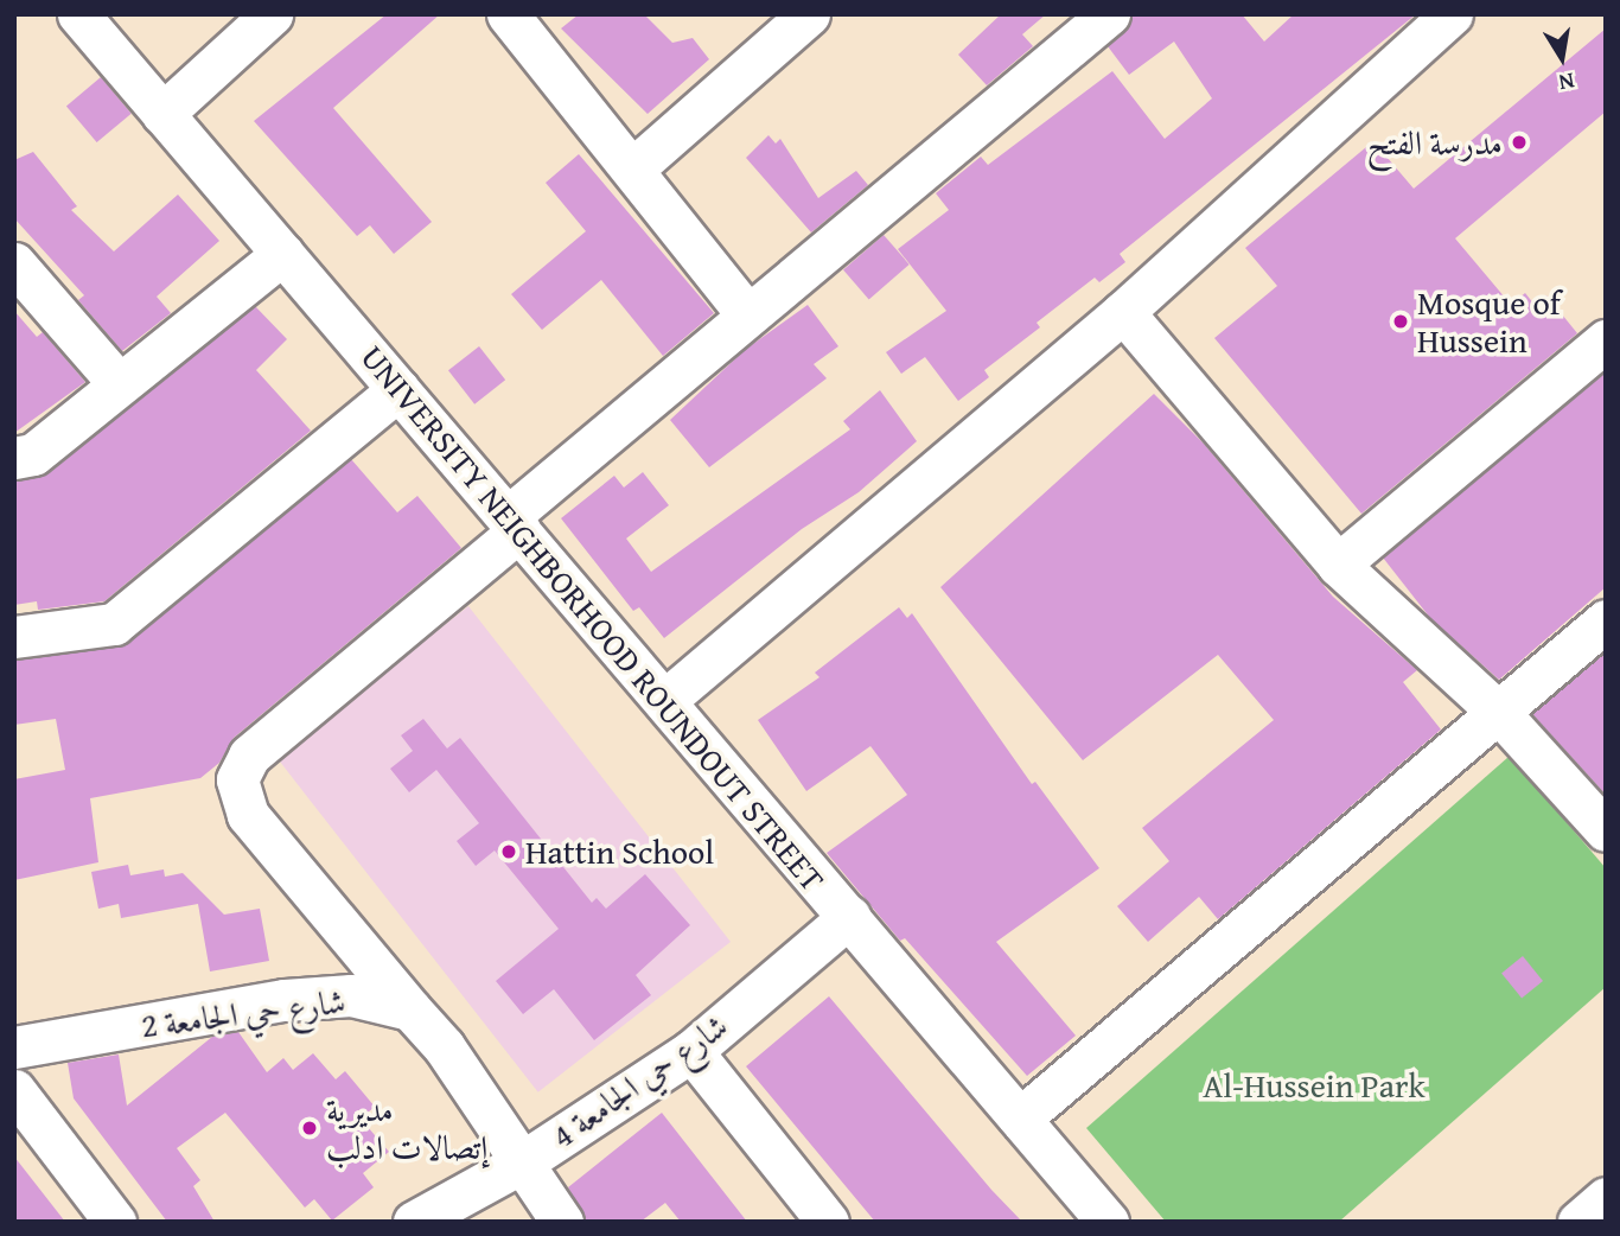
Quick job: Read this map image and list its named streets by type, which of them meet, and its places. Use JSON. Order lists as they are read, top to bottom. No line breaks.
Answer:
{"streets":{"street":["UNIVERSITY NEIGHBORHOOD ROUNDOUT STREET","شارع حي الجامعة 2","شارع حي الجامعة 4"]},"crossings":[["UNIVERSITY NEIGHBORHOOD ROUNDOUT STREET","شارع حي الجامعة 4"]],"parks":["Al-Hussein Park"],"places":["مدرسة الفتح","Mosque of Hussein","Hattin School","مديرية إتصالات ادلب"],"north":"bottom"}
